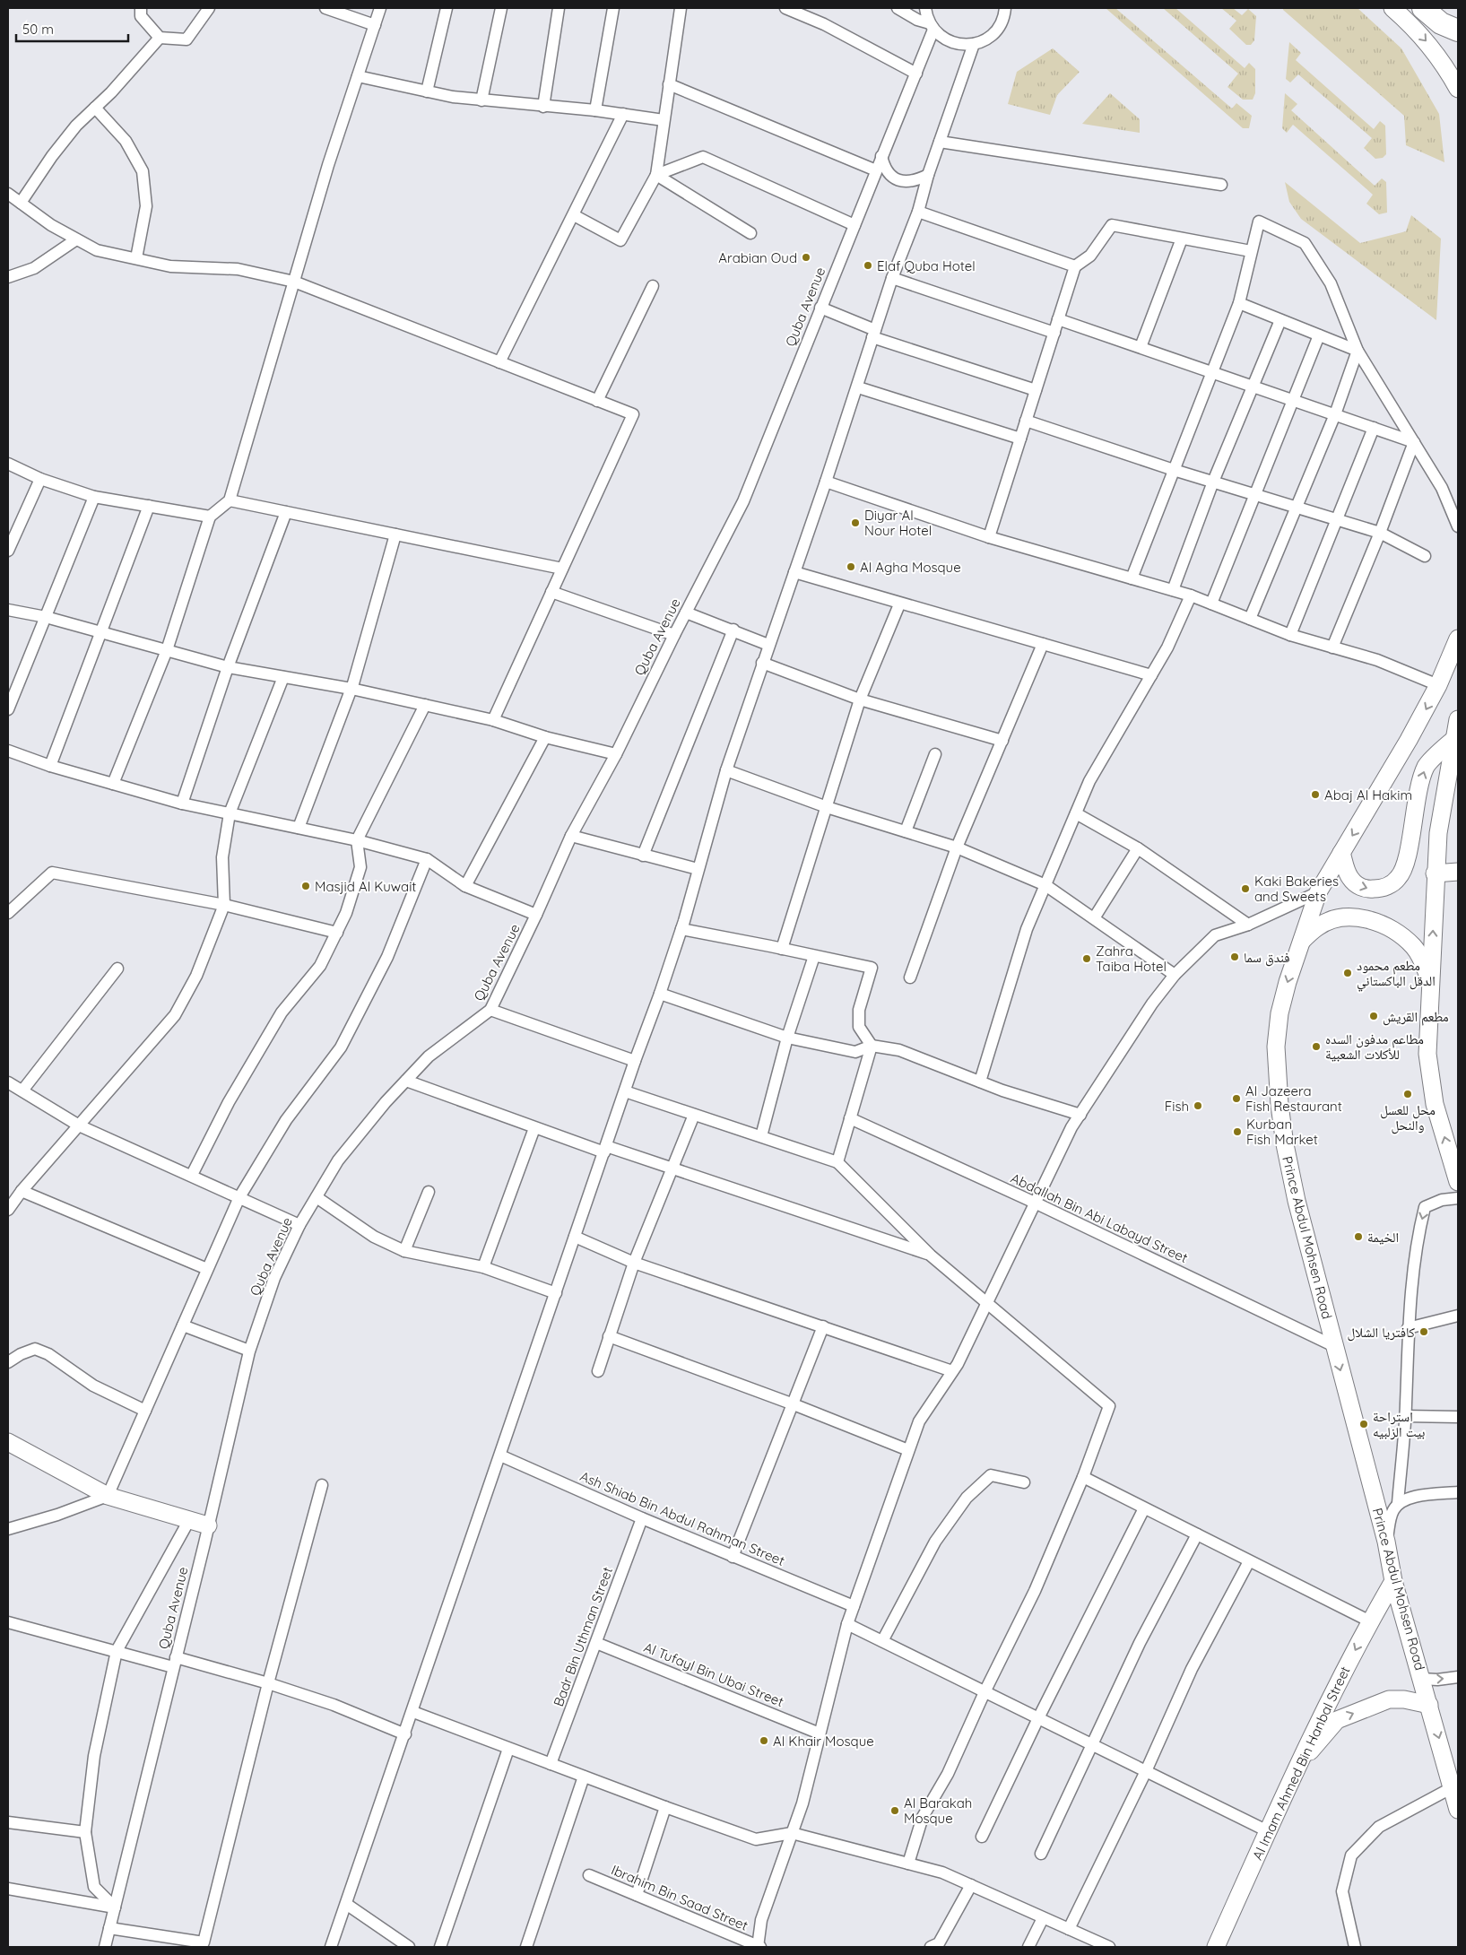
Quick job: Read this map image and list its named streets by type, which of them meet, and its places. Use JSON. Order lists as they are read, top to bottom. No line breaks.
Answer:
{"streets":{"main road":["Prince Abdul Mohsen Road","Al Imam Ahmed Bin Hanbal Street"],"street":["Quba Avenue","Abdallah Bin Abi Labayd Street","Ash Shiab Bin Abdul Rahman Street","Badr Bin Uthman Street","Al Tufayl Bin Ubai Street","Ibrahim Bin Saad Street"]},"crossings":[["Abdallah Bin Abi Labayd Street","Prince Abdul Mohsen Road"],["Prince Abdul Mohsen Road","Al Imam Ahmed Bin Hanbal Street"],["Ash Shiab Bin Abdul Rahman Street","Badr Bin Uthman Street"],["Badr Bin Uthman Street","Al Tufayl Bin Ubai Street"]],"one_way":["Al Imam Ahmed Bin Hanbal Street"],"places":["Arabian Oud","Elaf Quba Hotel","Diyar Al Nour Hotel","Al Agha Mosque","Abaj Al Hakim","Masjid Al Kuwait","Kaki Bakeries and Sweets","فندق سما","Zahra Taiba Hotel","مطعم محمود الدقل الباكستاني","مطعم القريش","مطاعم مدفون السده للأكلات الشعبية","محل للعسل والنحل","Al Jazeera Fish Restaurant","Fish","Kurban Fish Market","الخيمة","كافتريا الشلال","استراحة بيت الزلبيه","Al Khair Mosque","Al Barakah Mosque"],"scale_bar":"50 m"}
